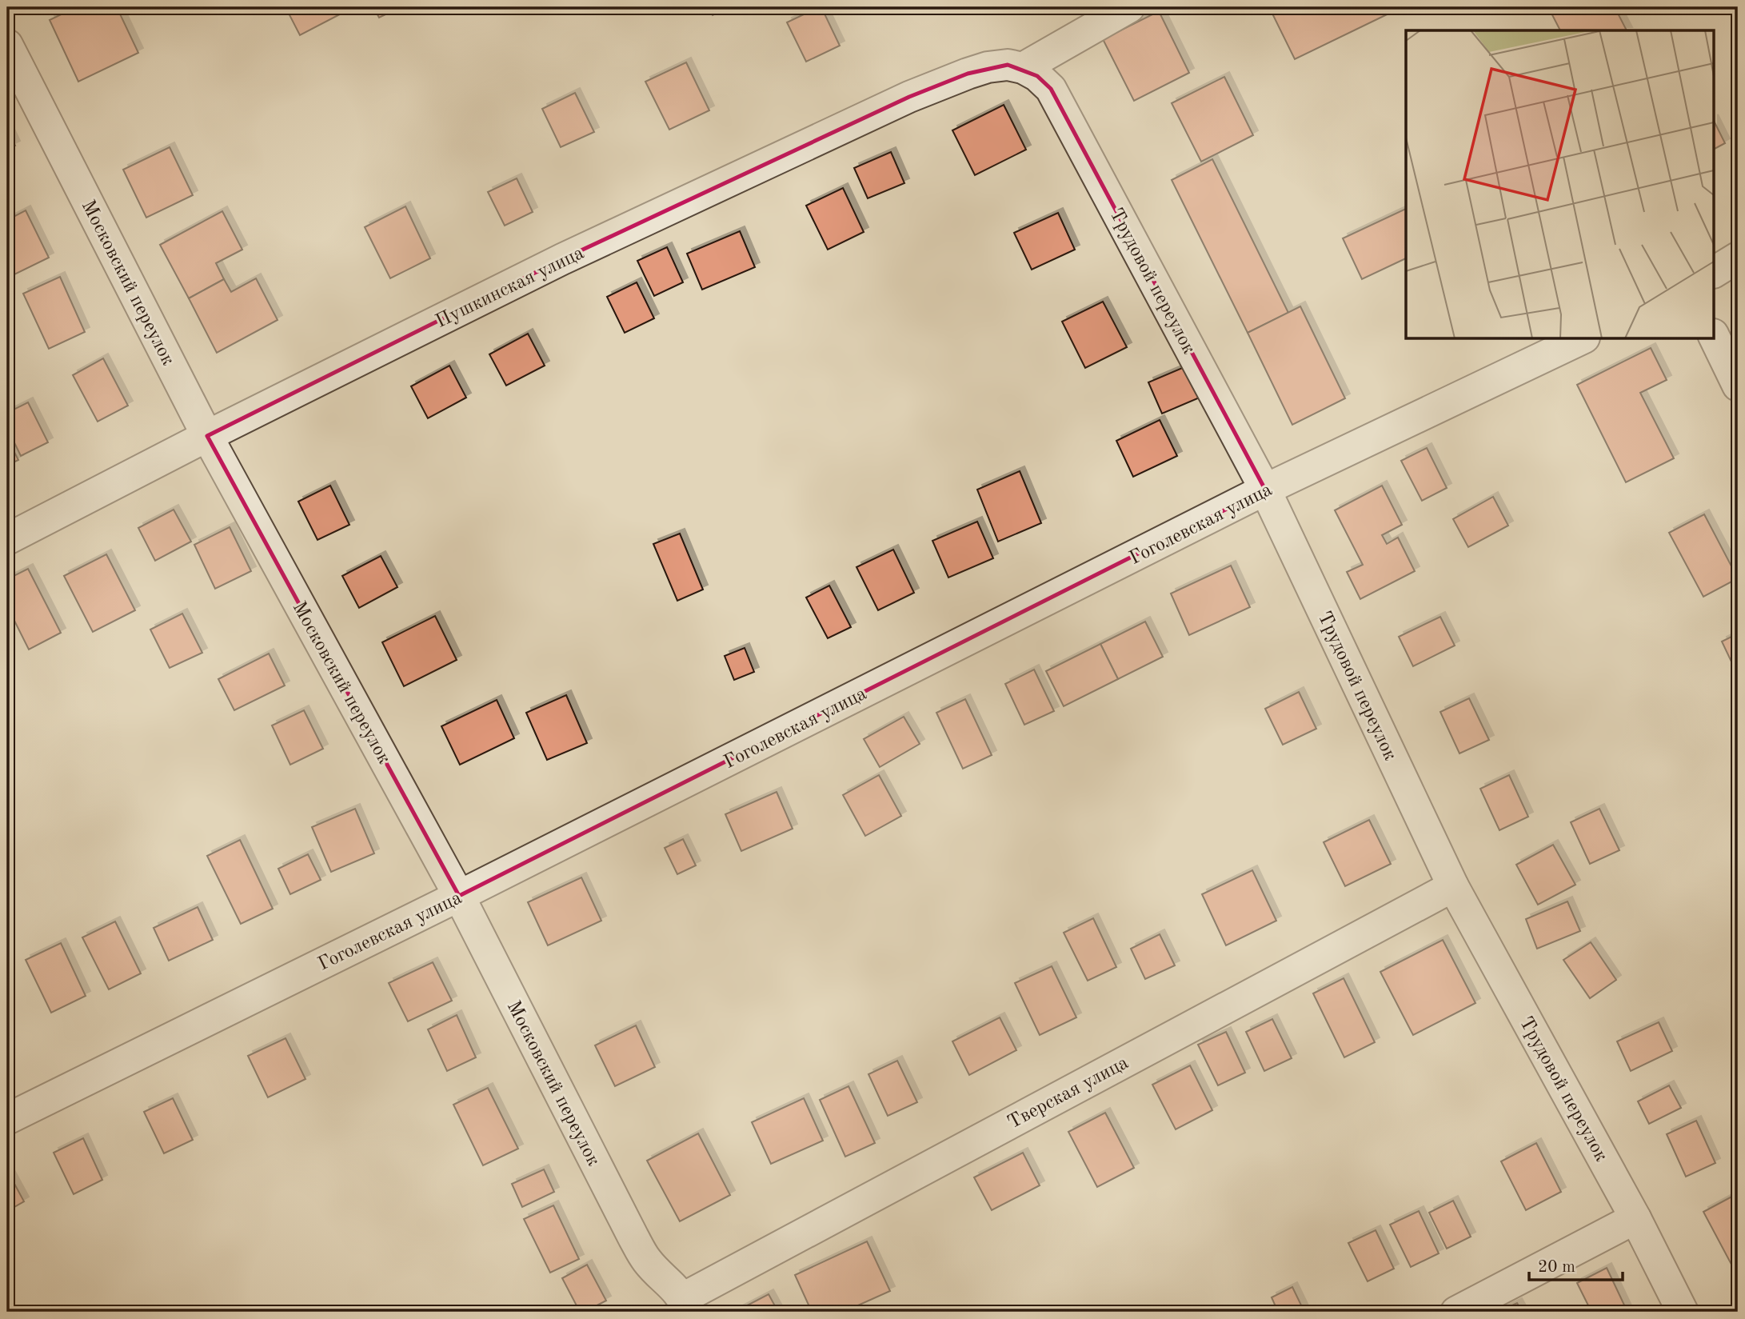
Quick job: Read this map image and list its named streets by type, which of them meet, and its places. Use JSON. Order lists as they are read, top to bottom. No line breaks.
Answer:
{"streets":{"street":["Трудовой переулок","Московский переулок","Пушкинская улица","Гоголевская улица","Тверская улица"]},"crossings":[["Трудовой переулок","Пушкинская улица"],["Трудовой переулок","Гоголевская улица"],["Трудовой переулок","Тверская улица"],["Московский переулок","Пушкинская улица"],["Московский переулок","Гоголевская улица"],["Московский переулок","Тверская улица"]],"scale_bar":"20 m"}
